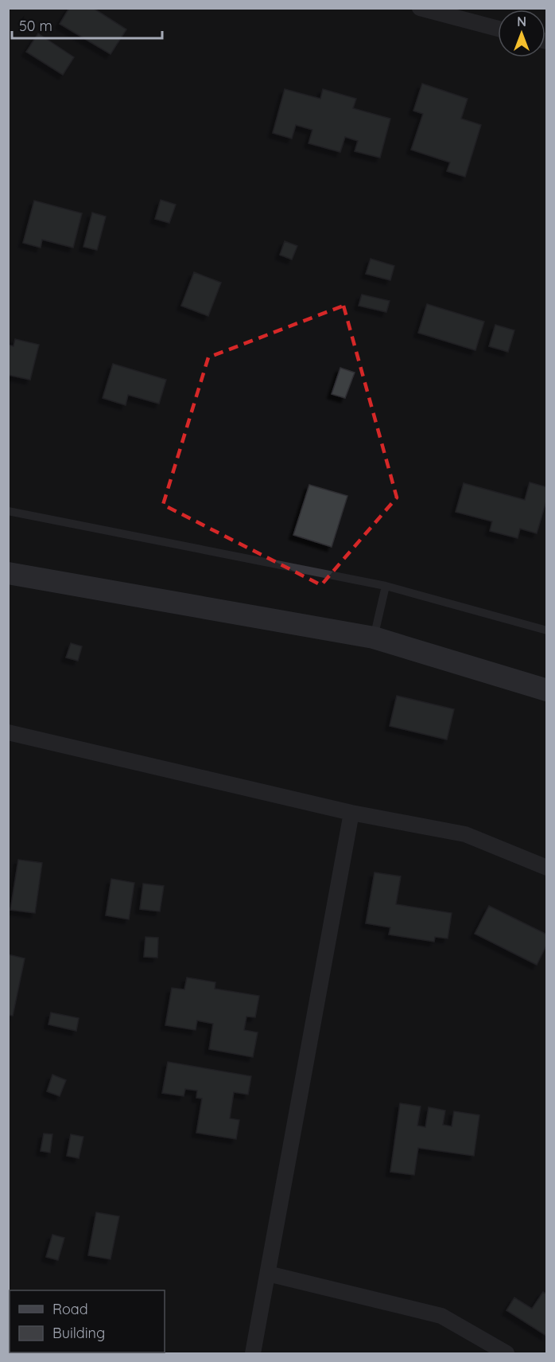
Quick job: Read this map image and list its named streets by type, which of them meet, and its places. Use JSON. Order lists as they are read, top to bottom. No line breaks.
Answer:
{"legend":["Road","Building"],"scale_bar":"50 m","north":"top"}
